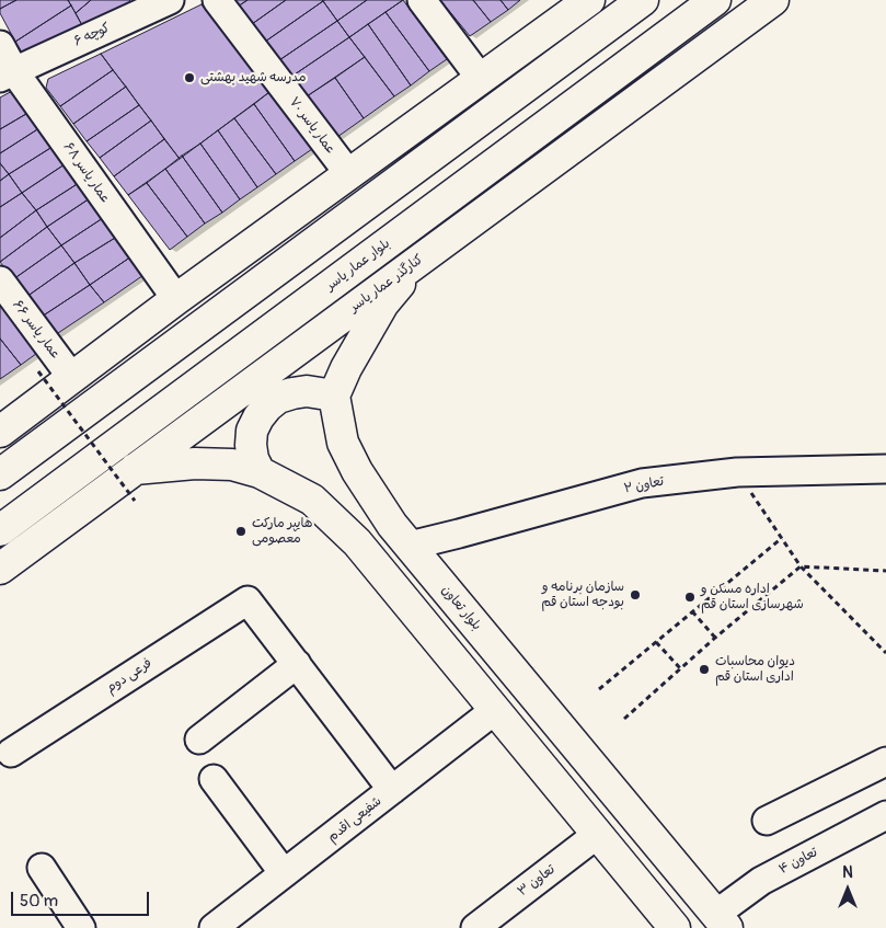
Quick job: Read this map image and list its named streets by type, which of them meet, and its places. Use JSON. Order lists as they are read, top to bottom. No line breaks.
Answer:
{"streets":{"main road":["بلوار عمار یاسر","کنارگذر عمار یاسر","بلوار تعاون"],"street":["کوچه ۶","عمار یاسر ۷۰","عمار یاسر ۶۸","عمار یاسر ۶۶","تعاون ۲","فرعی دوم","شفیعی اقدم","تعاون ۴","تعاون ۳"]},"crossings":[["کوچه ۶","عمار یاسر ۶۸"],["تعاون ۲","بلوار تعاون"],["بلوار تعاون","تعاون ۴"]],"places":["مدرسه شهید بهشتی","هایپر مارکت معصومی","سازمان برنامه و بودجه استان قم","اداره مسکن و شهرسازی استان قم","دیوان محاسبات اداری استان قم"],"scale_bar":"50 m","north":"top"}
